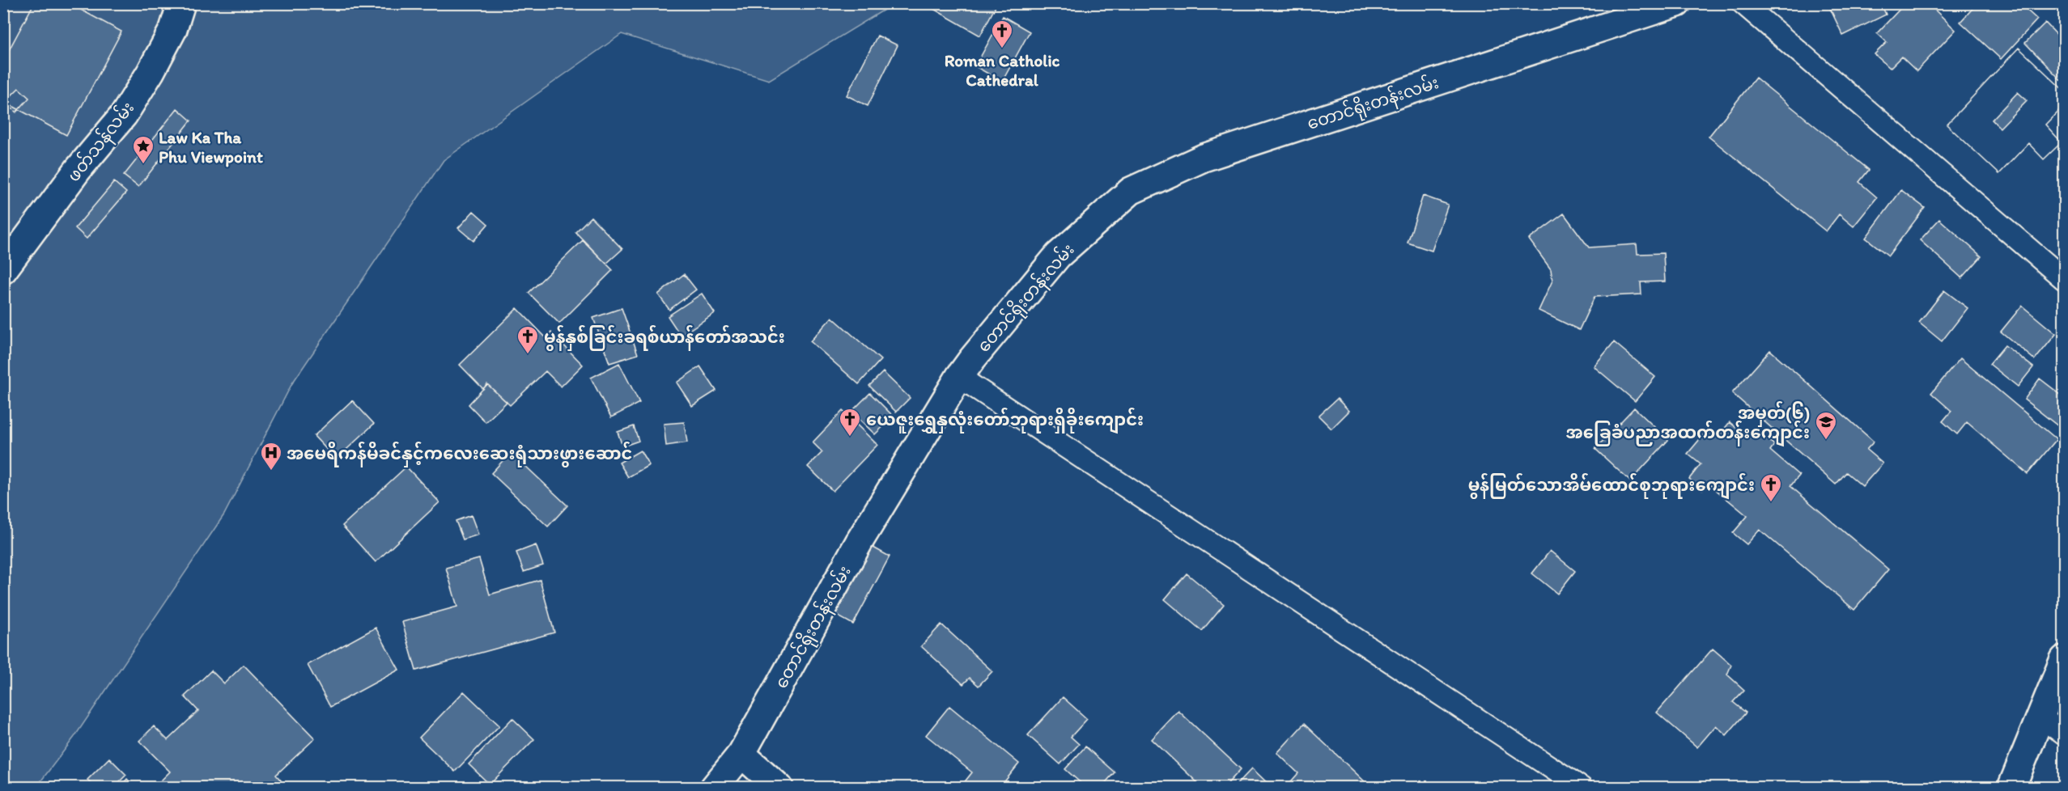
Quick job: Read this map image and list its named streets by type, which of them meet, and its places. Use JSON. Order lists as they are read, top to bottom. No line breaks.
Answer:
{"streets":{"street":["တောင်ရိုးတန်းလမ်း","ဖတ်သန်လမ်း"]},"places":{"church":["Roman Catholic Cathedral","မွန်နှစ်ခြင်းခရစ်ယာန်တော်အသင်း","ယေဇူးရွှေနှလုံးတော်ဘုရားရှိခိုးကျောင်း","မွန်မြတ်သောအိမ်ထောင်စုဘုရားကျောင်း"],"place":["Law Ka Tha Phu Viewpoint"],"school or university":["အမှတ်(၆) အခြေခံပညာအထက်တန်းကျောင်း"],"hospital":["အမေရိကန်မိခင်နှင့်ကလေးဆေးရုံသားဖွားဆောင်"]}}
